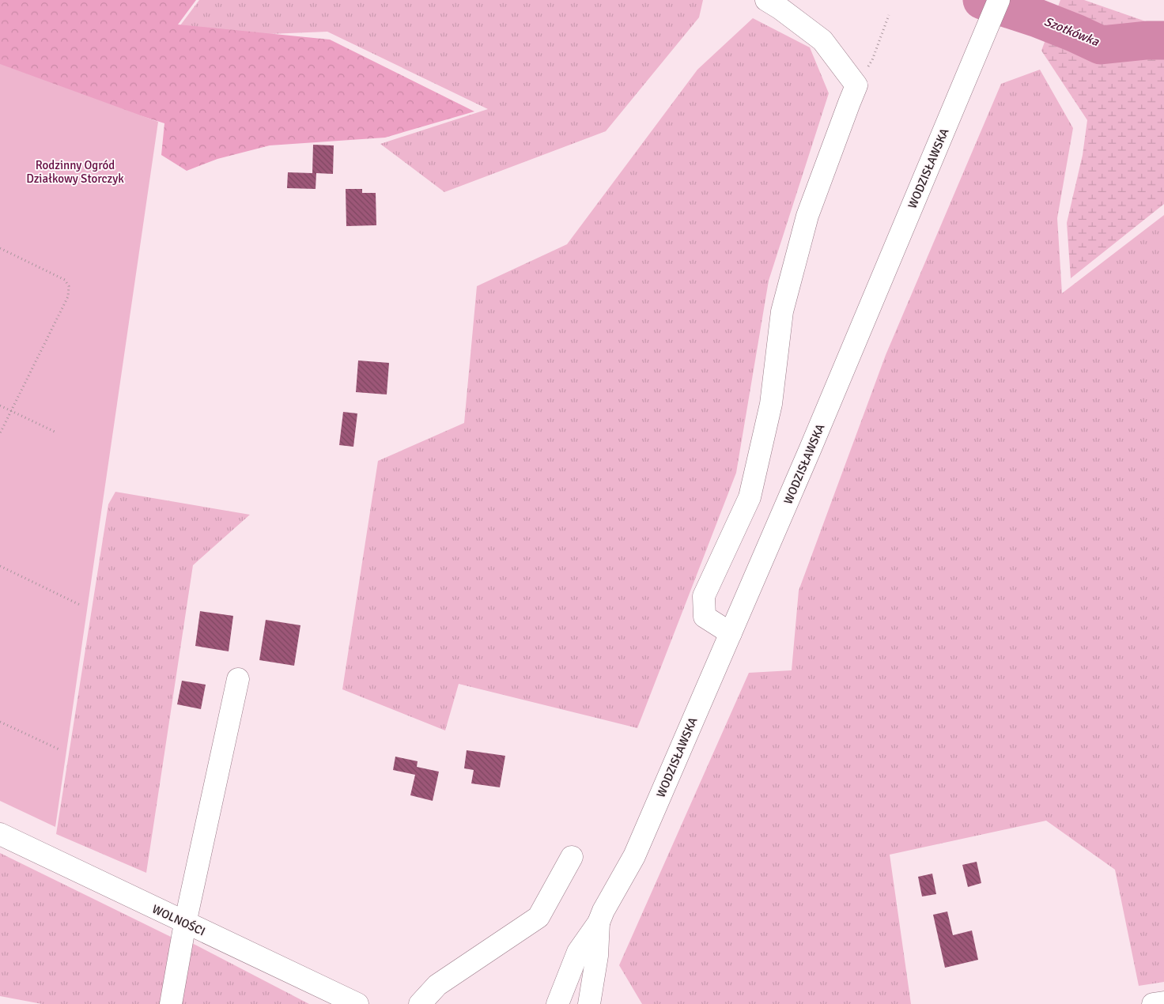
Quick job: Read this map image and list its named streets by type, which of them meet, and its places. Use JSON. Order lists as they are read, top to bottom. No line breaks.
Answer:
{"streets":{"main road":["WODZISŁAWSKA","WOLNOŚCI"]},"water":["Szotkówka"],"parks":["Rodzinny Ogród Działkowy Storczyk"]}
